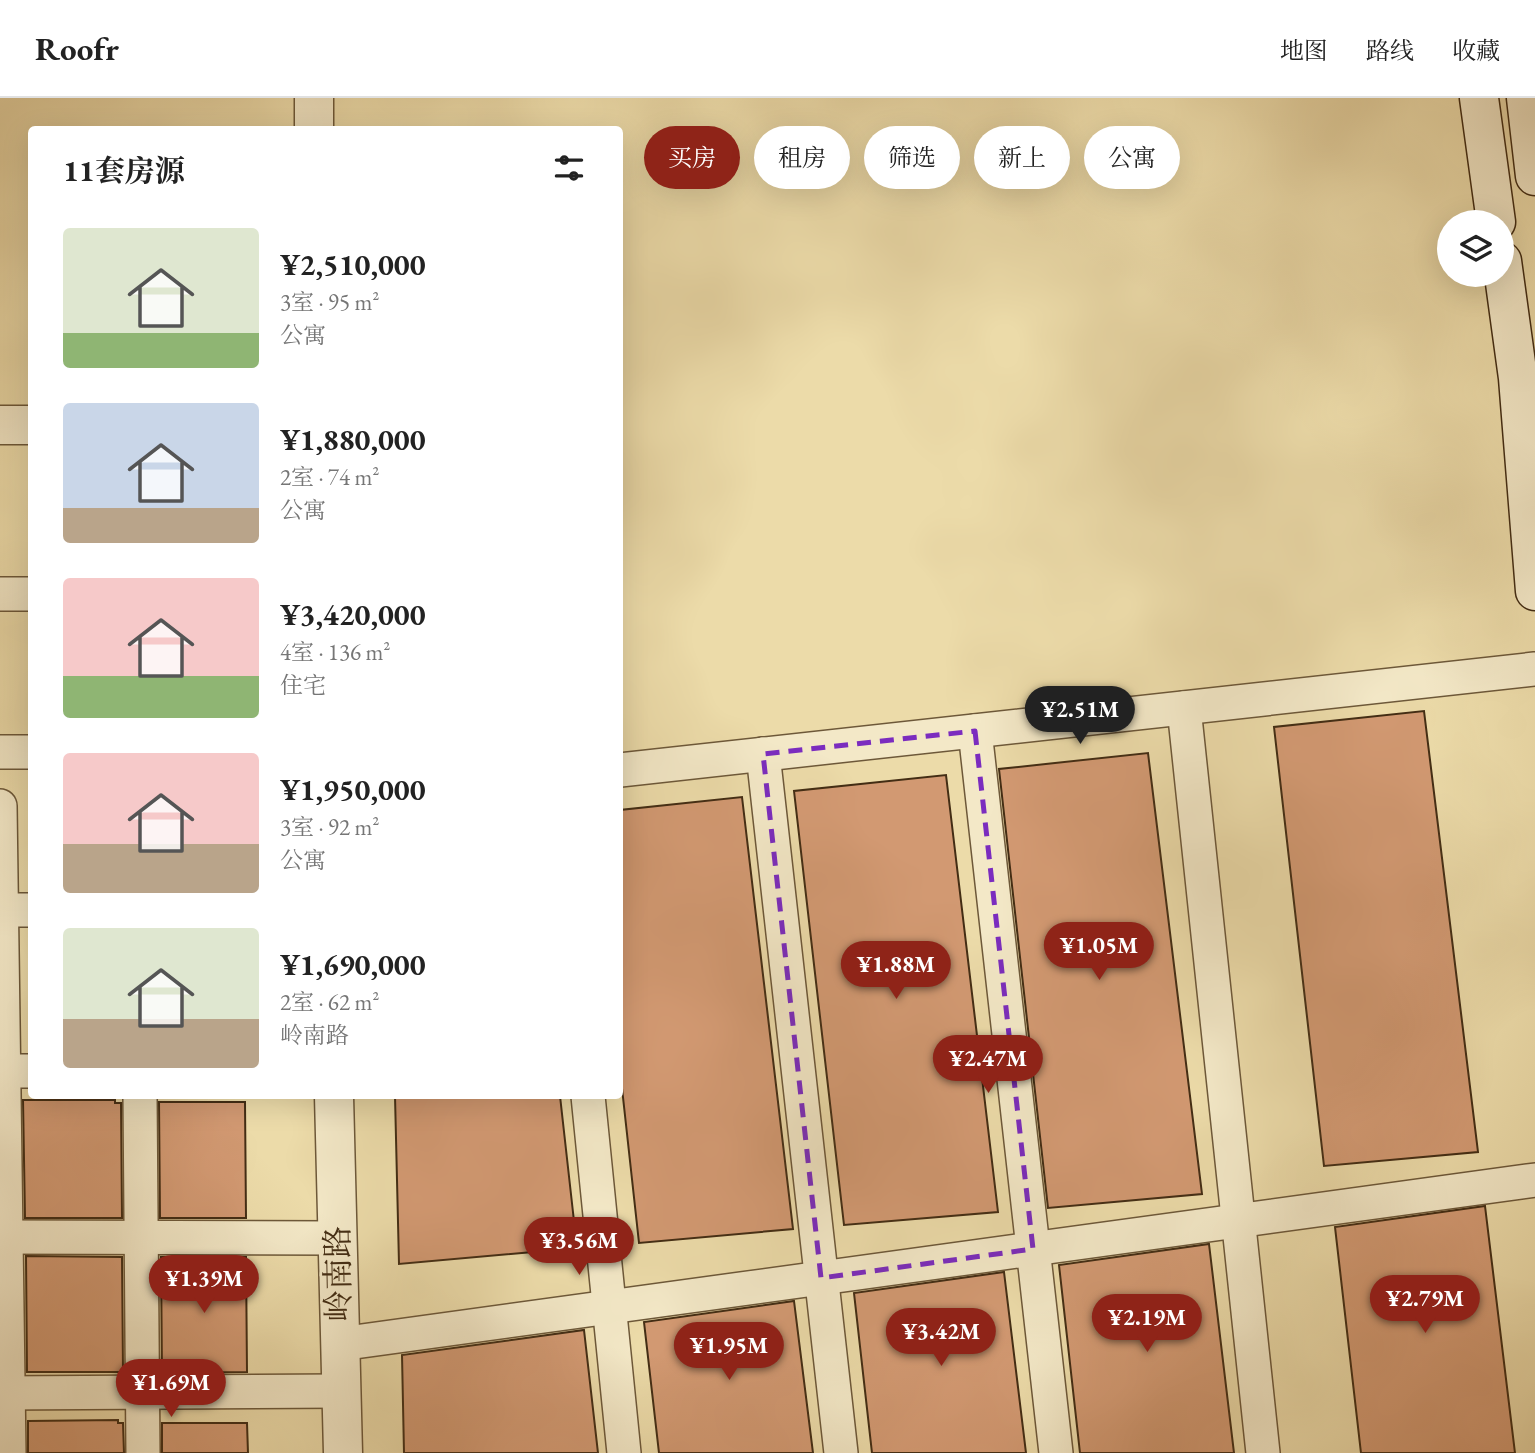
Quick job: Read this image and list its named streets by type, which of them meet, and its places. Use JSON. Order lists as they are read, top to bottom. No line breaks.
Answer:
{"streets":{"main road":["岭南路"]},"page":{"header":"Roofr","nav":["地图","路线","收藏"],"chip":["买房","租房","筛选","新上","公寓"],"heading":"11套房源","list":[{"name":"¥2,510,000","note":"3室 · 95 m² · 公寓"},{"name":"¥1,880,000","note":"2室 · 74 m² · 公寓"},{"name":"¥3,420,000","note":"4室 · 136 m² · 住宅"},{"name":"¥1,950,000","note":"3室 · 92 m² · 公寓"},{"name":"¥1,690,000","note":"2室 · 62 m² · 岭南路"}],"price":["¥2.51M","¥1.05M","¥1.88M","¥2.47M","¥3.56M","¥1.39M","¥2.79M","¥2.19M","¥3.42M","¥1.95M","¥1.69M"]}}
